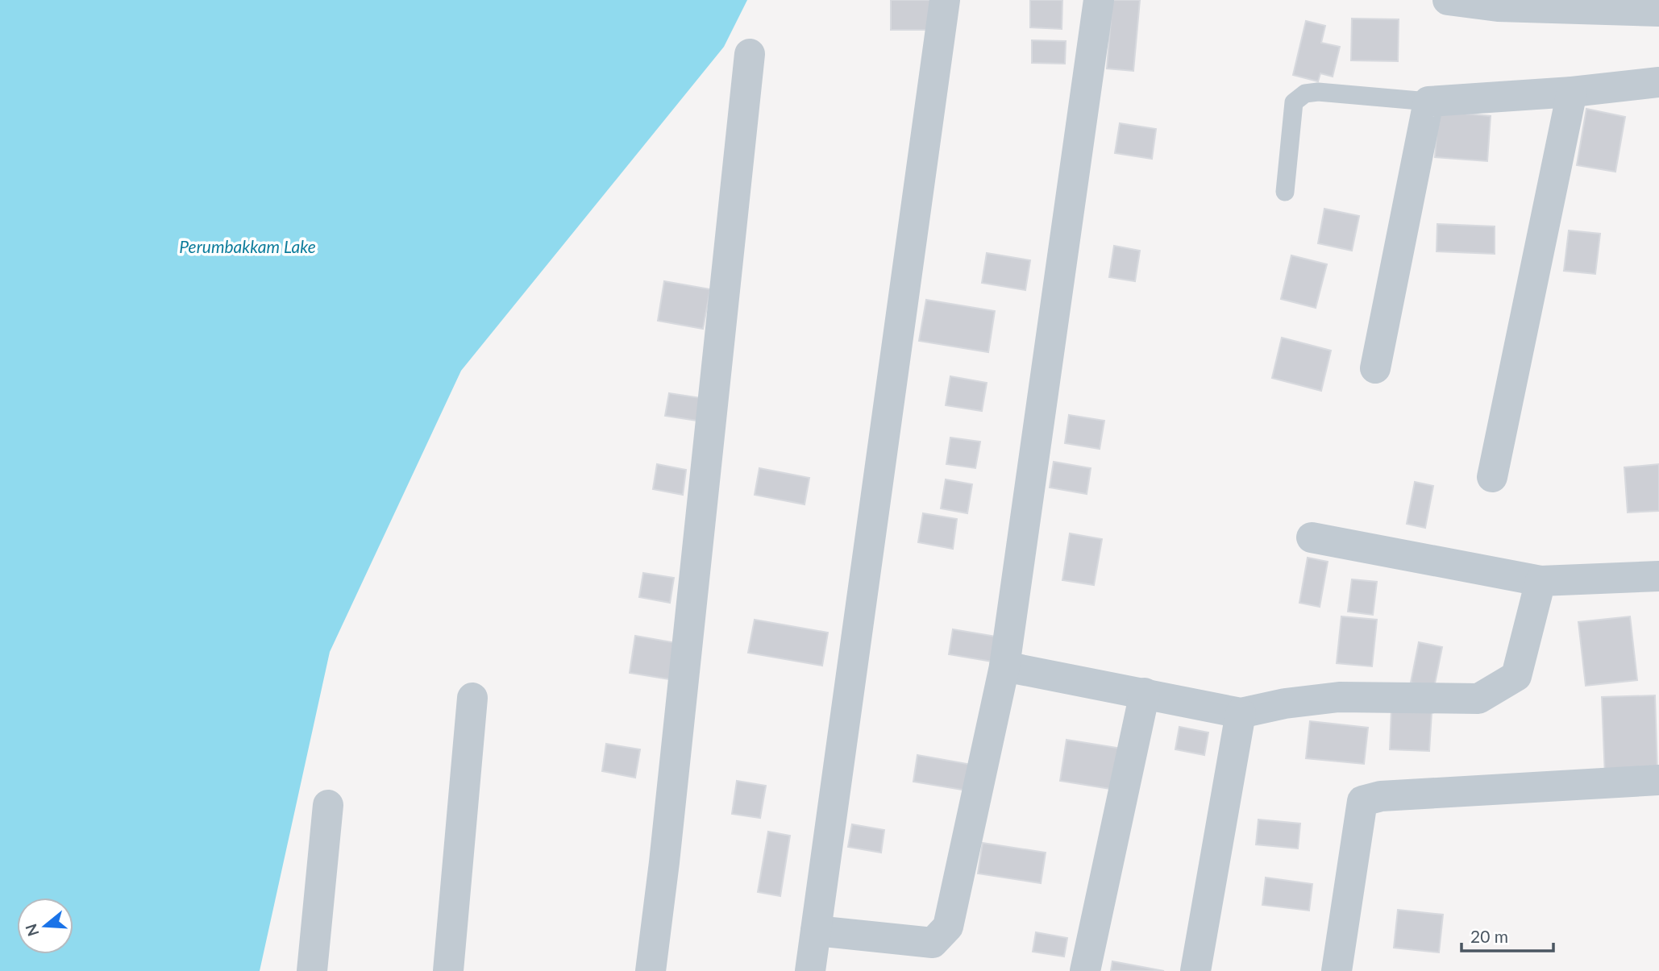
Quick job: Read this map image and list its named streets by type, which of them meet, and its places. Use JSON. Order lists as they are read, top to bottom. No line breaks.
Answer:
{"water":["Perumbakkam Lake"],"scale_bar":"20 m","north":"left"}
